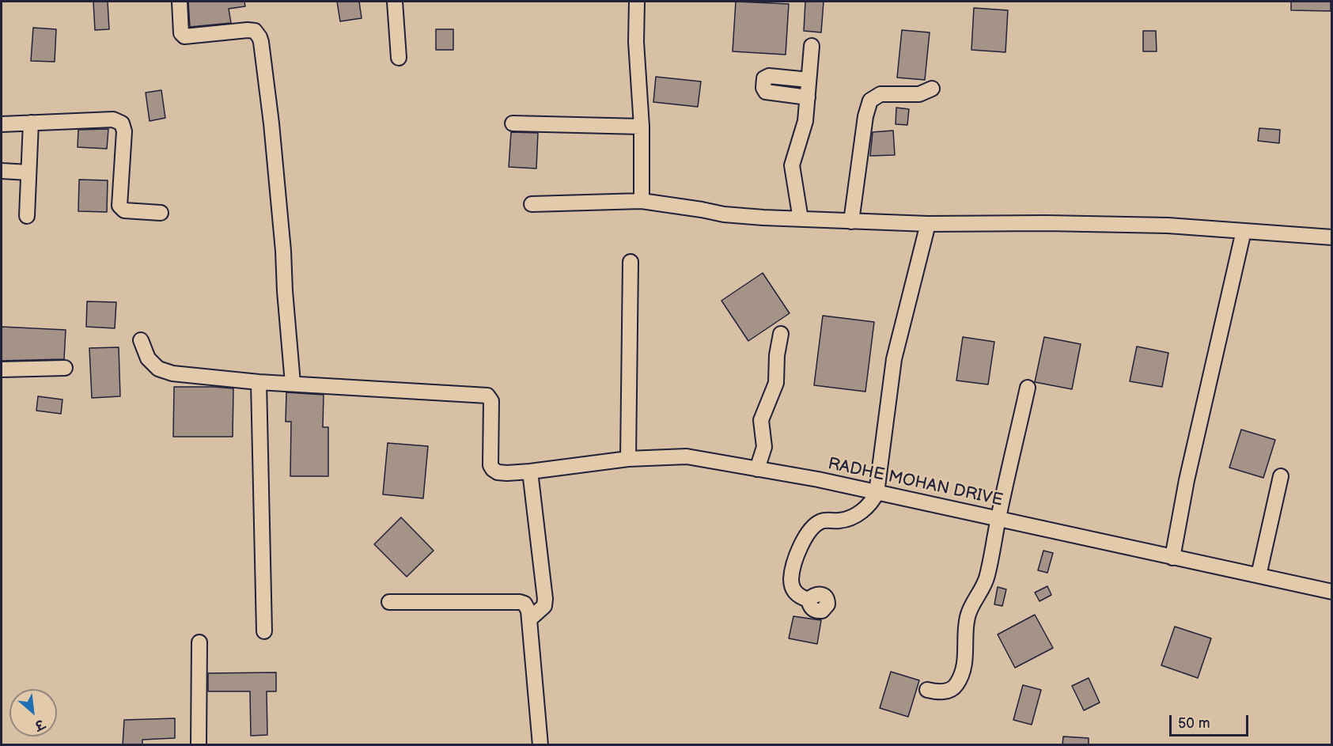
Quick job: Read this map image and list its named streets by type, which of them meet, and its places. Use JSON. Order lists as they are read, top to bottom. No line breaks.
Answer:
{"streets":{"street":["RADHE MOHAN DRIVE"]},"scale_bar":"50 m","north":"bottom right"}
